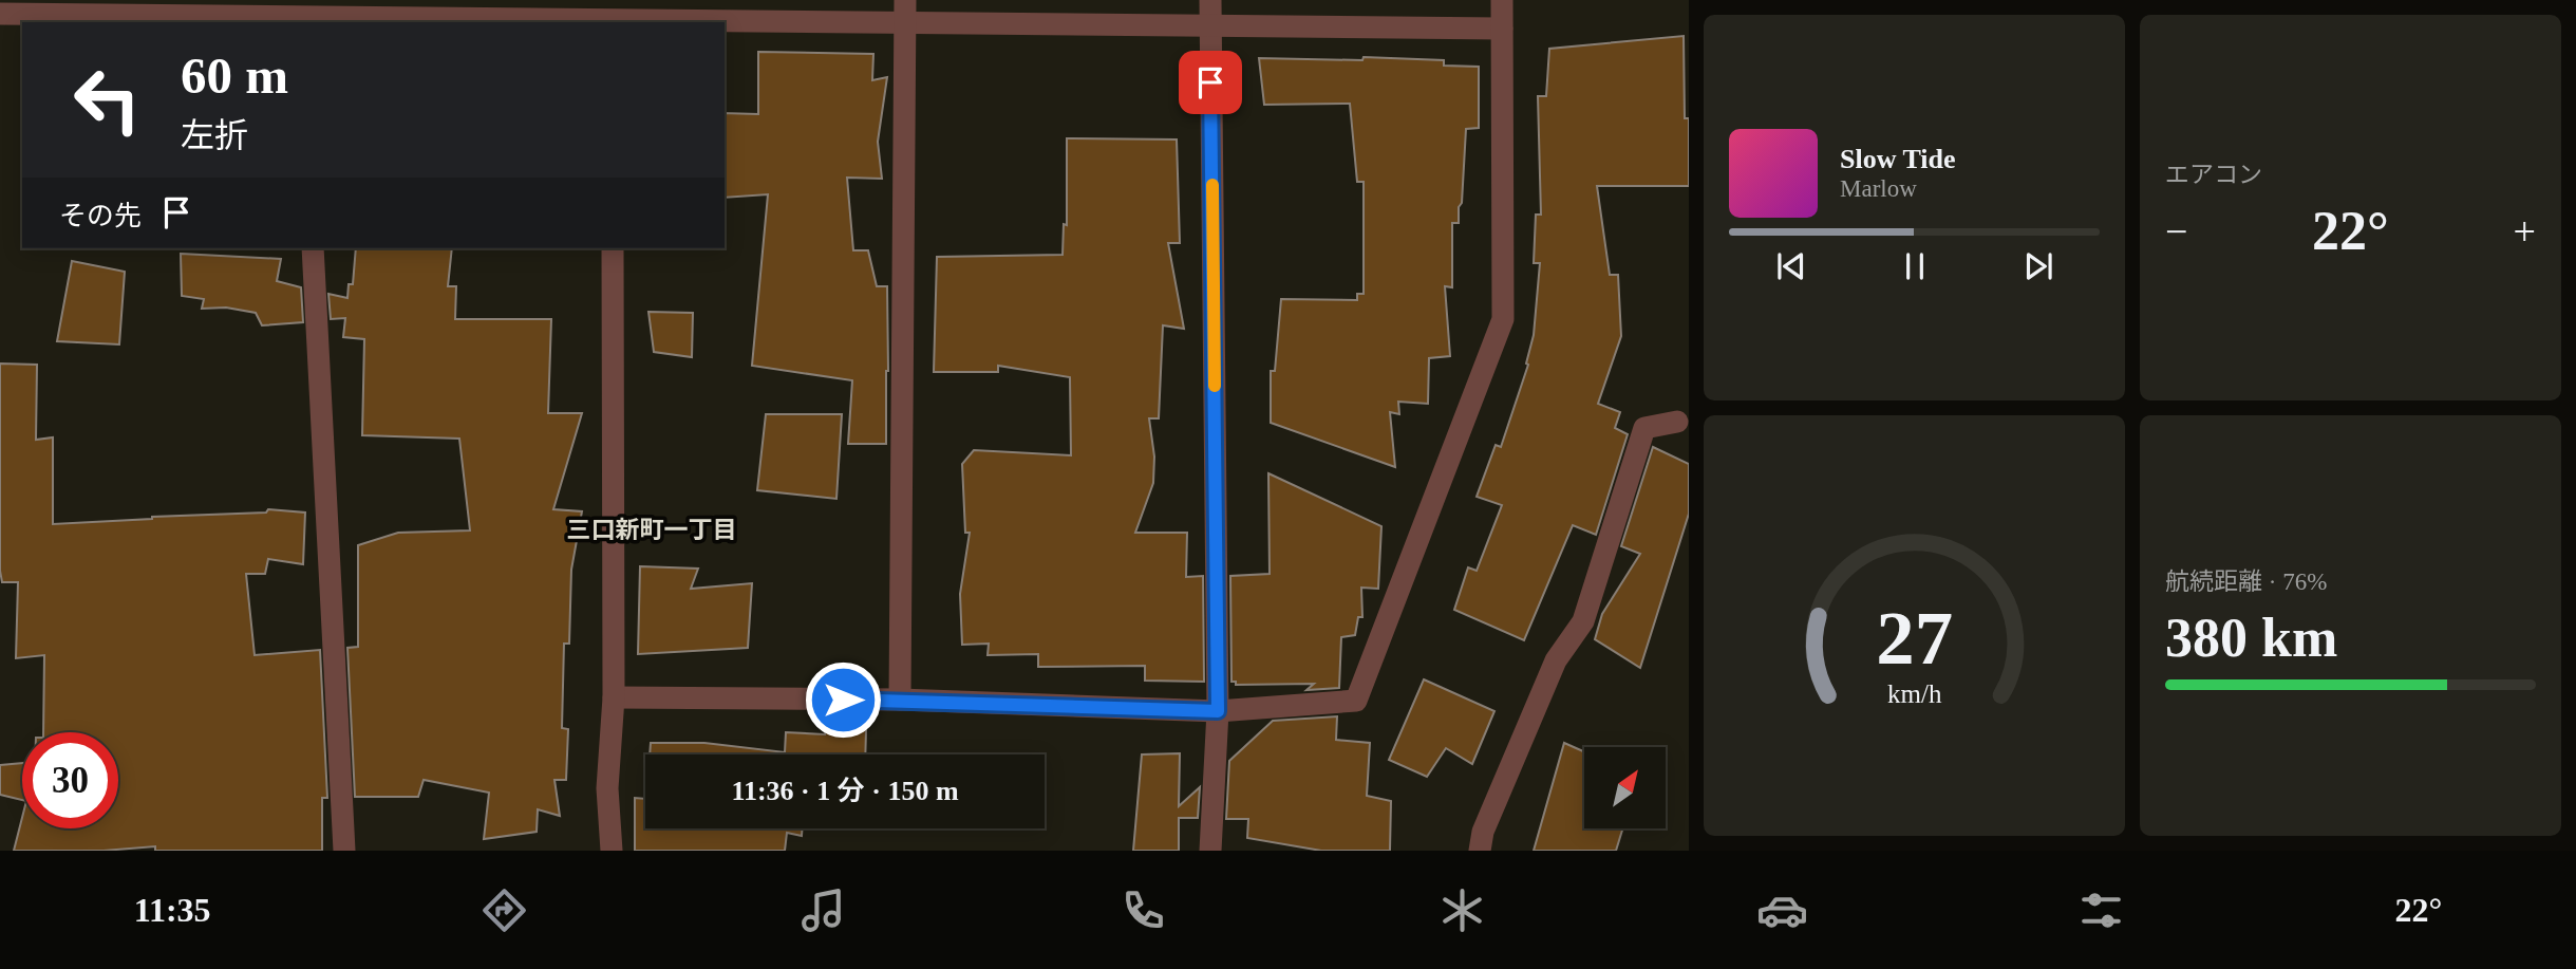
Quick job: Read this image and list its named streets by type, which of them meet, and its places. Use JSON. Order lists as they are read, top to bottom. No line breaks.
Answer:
{"districts":["三口新町一丁目"],"north":"top right","page":{"tile":["エアコン",["航続距離 · 76%","380 km"]],"turn":["60 m","左折"],"song":["Slow Tide","Marlow"],"then":"その先","heat":["−","22°","+"],"limit":"30","trip":"11:36 · 1 分 · 150 m","tabs":["11:35","22°"],"gauge":["27","km/h"]}}
